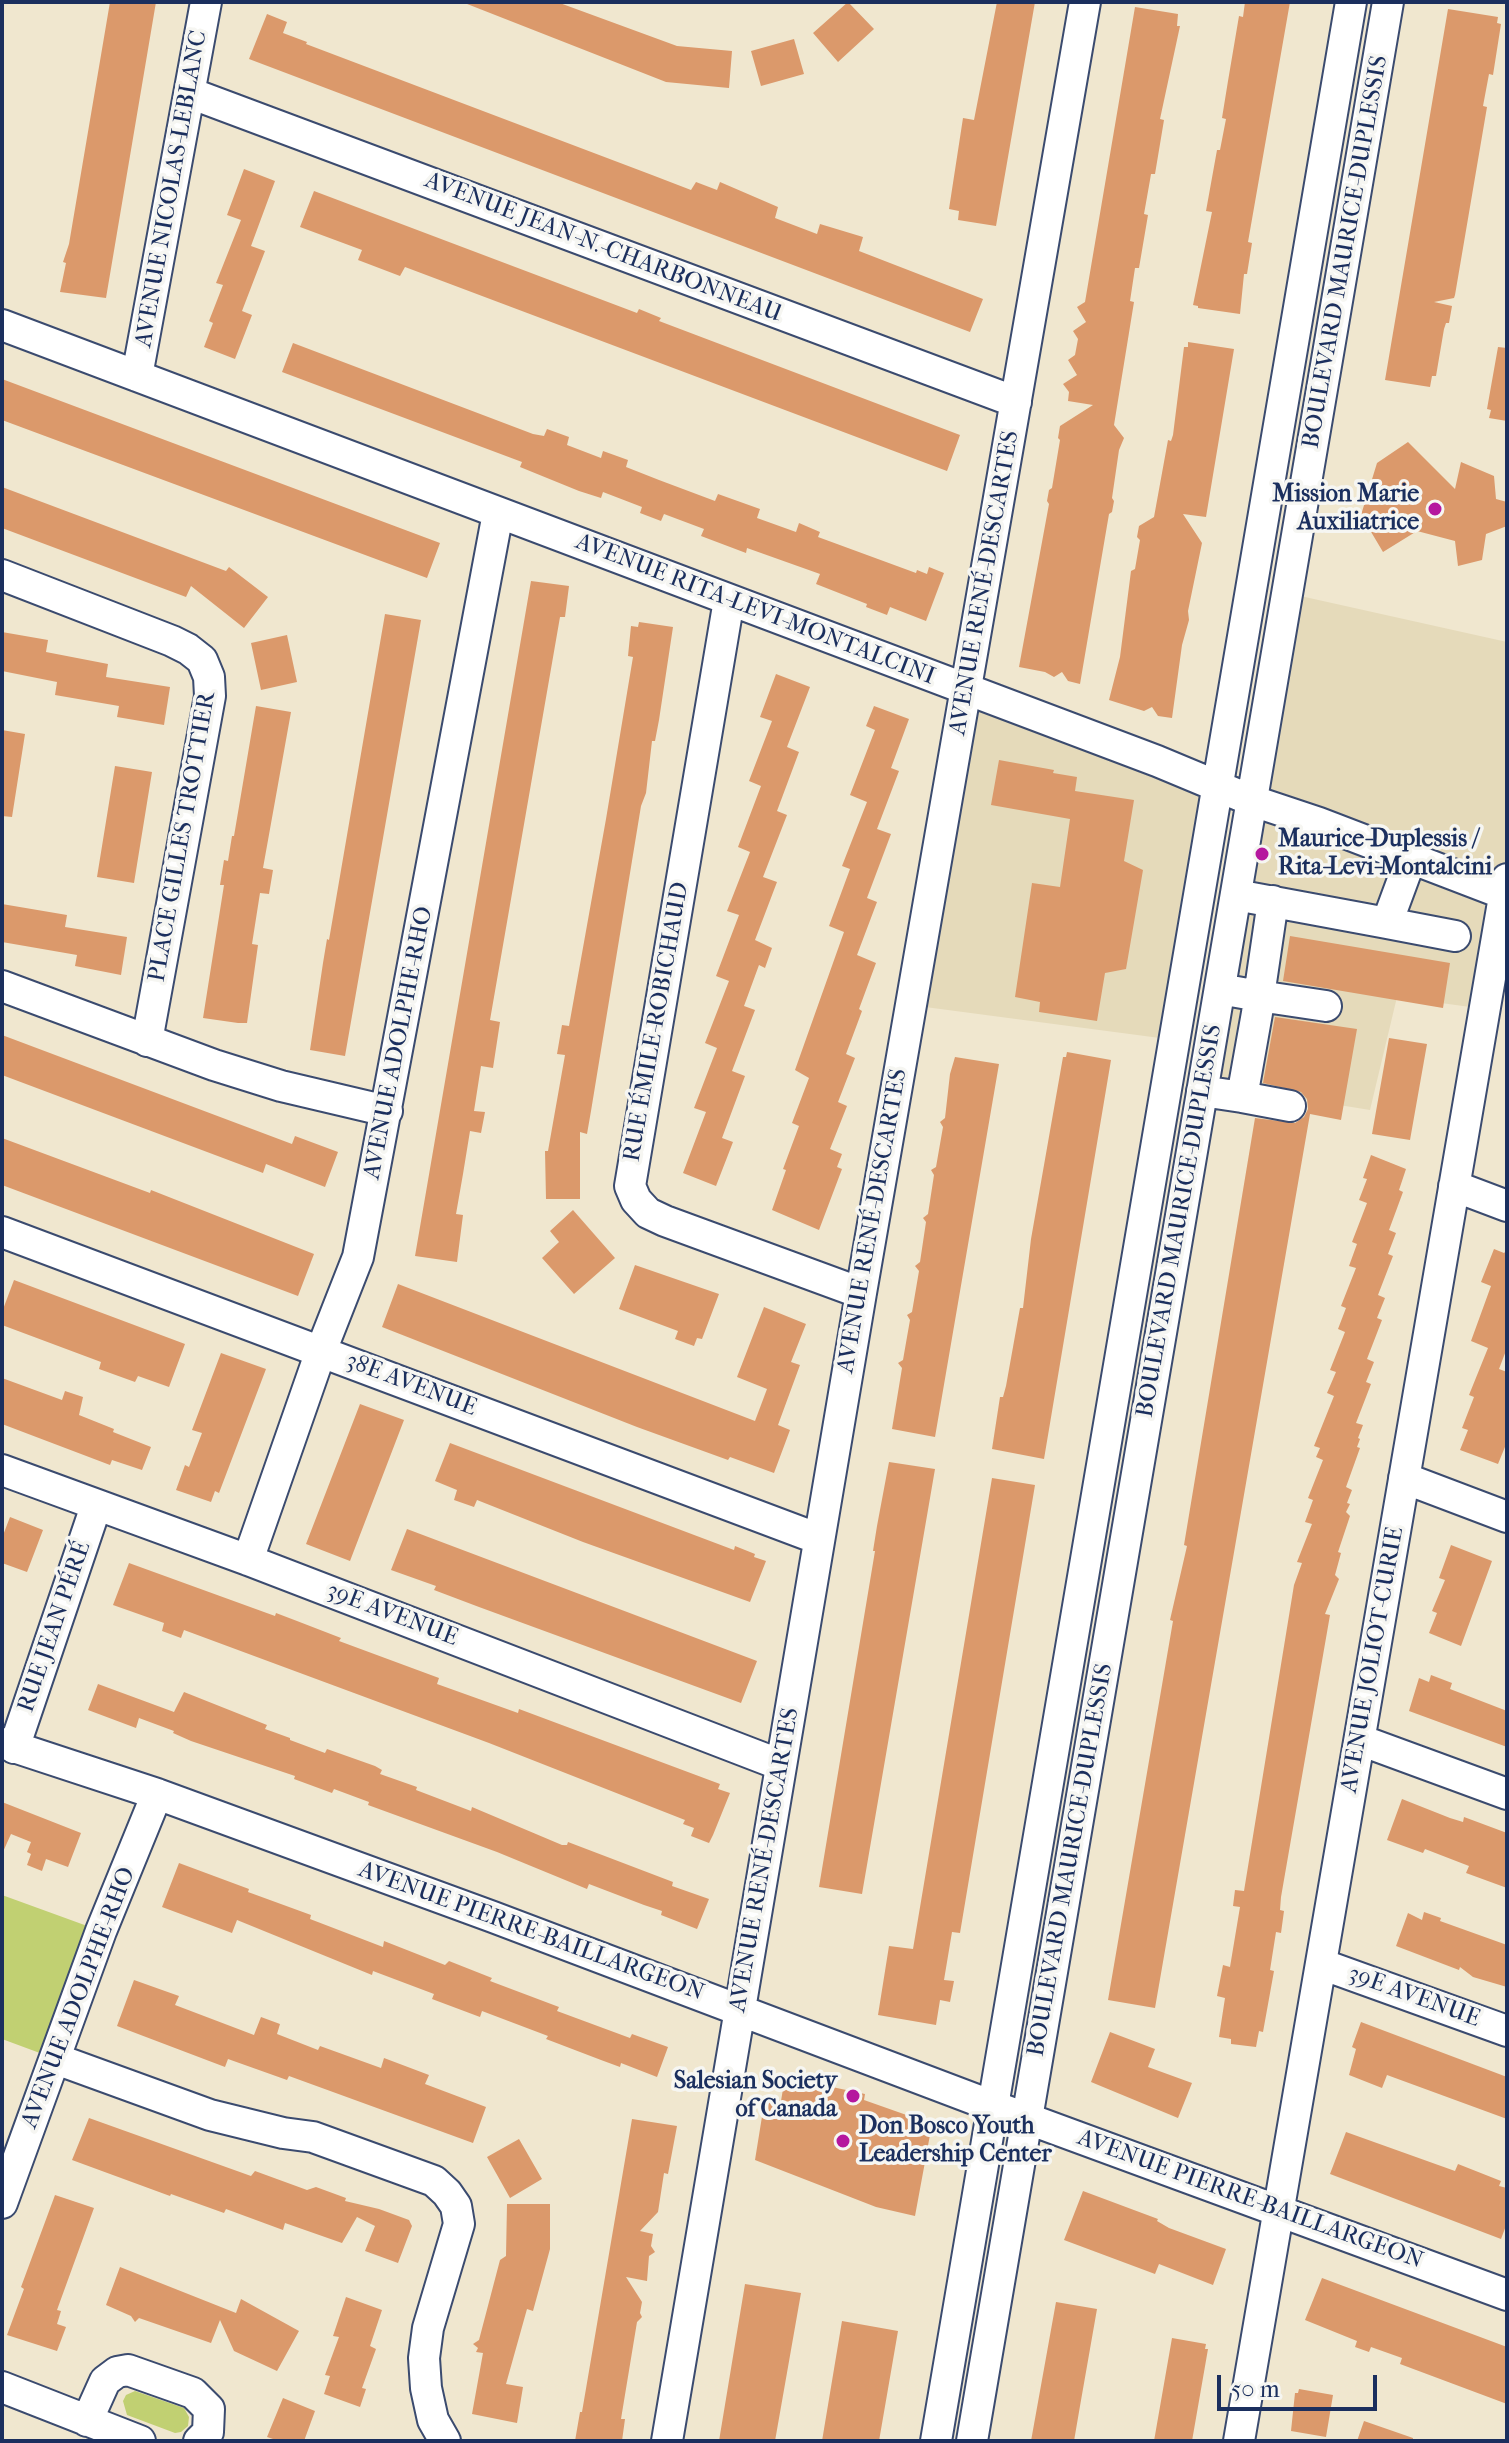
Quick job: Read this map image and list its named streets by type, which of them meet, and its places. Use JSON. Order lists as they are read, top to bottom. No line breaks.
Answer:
{"streets":{"street":["AVENUE NICOLAS-LEBLANC","AVENUE JEAN-N.-CHARBONNEAU","BOULEVARD MAURICE-DUPLESSIS","AVENUE RENÉ-DESCARTES","AVENUE RITA-LEVI-MONTALCINI","PLACE GILLES TROTTIER","RUE ÉMILE-ROBICHAUD","AVENUE ADOLPHE-RHO","38E AVENUE","39E AVENUE","RUE JEAN PÉRÉ","AVENUE JOLIOT-CURIE","AVENUE PIERRE-BAILLARGEON"]},"crossings":[["AVENUE NICOLAS-LEBLANC","AVENUE JEAN-N.-CHARBONNEAU"],["AVENUE NICOLAS-LEBLANC","AVENUE RITA-LEVI-MONTALCINI"],["AVENUE JEAN-N.-CHARBONNEAU","AVENUE RENÉ-DESCARTES"],["BOULEVARD MAURICE-DUPLESSIS","AVENUE RITA-LEVI-MONTALCINI"],["BOULEVARD MAURICE-DUPLESSIS","AVENUE PIERRE-BAILLARGEON"],["AVENUE RENÉ-DESCARTES","AVENUE RITA-LEVI-MONTALCINI"],["AVENUE RENÉ-DESCARTES","RUE ÉMILE-ROBICHAUD"],["AVENUE RENÉ-DESCARTES","38E AVENUE"],["AVENUE RENÉ-DESCARTES","39E AVENUE"],["AVENUE RENÉ-DESCARTES","AVENUE PIERRE-BAILLARGEON"],["AVENUE RITA-LEVI-MONTALCINI","RUE ÉMILE-ROBICHAUD"],["AVENUE RITA-LEVI-MONTALCINI","AVENUE ADOLPHE-RHO"],["AVENUE RITA-LEVI-MONTALCINI","AVENUE JOLIOT-CURIE"],["AVENUE ADOLPHE-RHO","38E AVENUE"],["AVENUE ADOLPHE-RHO","39E AVENUE"],["AVENUE ADOLPHE-RHO","AVENUE PIERRE-BAILLARGEON"],["39E AVENUE","RUE JEAN PÉRÉ"],["39E AVENUE","AVENUE JOLIOT-CURIE"],["RUE JEAN PÉRÉ","AVENUE PIERRE-BAILLARGEON"],["AVENUE JOLIOT-CURIE","AVENUE PIERRE-BAILLARGEON"]],"places":["Mission Marie Auxiliatrice","Maurice-Duplessis / Rita-Levi-Montalcini","Salesian Society of Canada","Don Bosco Youth Leadership Center"],"scale_bar":"50 m"}
